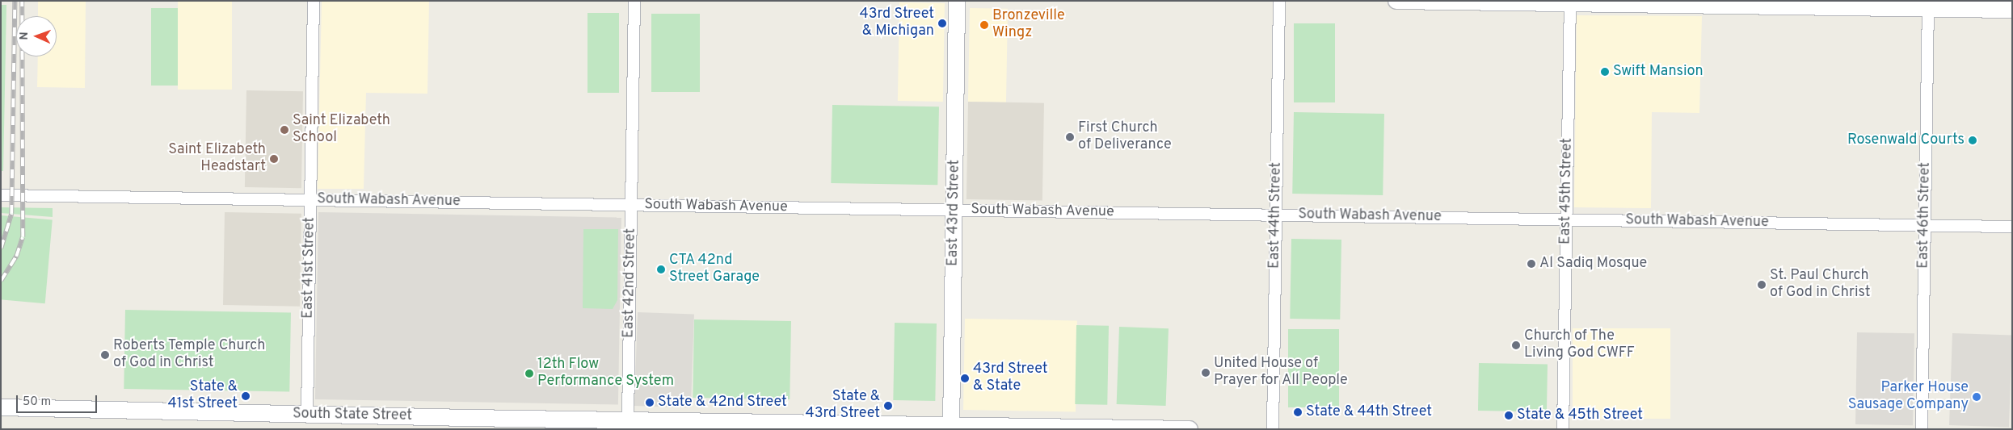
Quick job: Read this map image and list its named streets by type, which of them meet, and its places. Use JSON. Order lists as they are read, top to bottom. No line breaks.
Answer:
{"streets":{"main road":["East 43rd Street","South State Street"],"street":["East 45th Street","South Wabash Avenue","East 44th Street","East 46th Street","East 41st Street","East 42nd Street"]},"crossings":[["East 45th Street","South Wabash Avenue"],["South Wabash Avenue","East 43rd Street"],["South Wabash Avenue","East 44th Street"],["South Wabash Avenue","East 46th Street"],["South Wabash Avenue","East 41st Street"],["South Wabash Avenue","East 42nd Street"],["East 43rd Street","South State Street"],["East 41st Street","South State Street"],["East 42nd Street","South State Street"]],"places":["43rd Street & Michigan","Bronzeville Wingz","Swift Mansion","Saint Elizabeth School","First Church of Deliverance","Rosenwald Courts","Saint Elizabeth Headstart","Al Sadiq Mosque","CTA 42nd Street Garage","St. Paul Church of God in Christ","Church of The Living God CWFF","Roberts Temple Church of God in Christ","United House of Prayer for All People","12th Flow Performance System","43rd Street & State","State & 41st Street","Parker House Sausage Company","State & 42nd Street","State & 43rd Street","State & 44th Street","State & 45th Street"],"scale_bar":"50 m","north":"left"}
